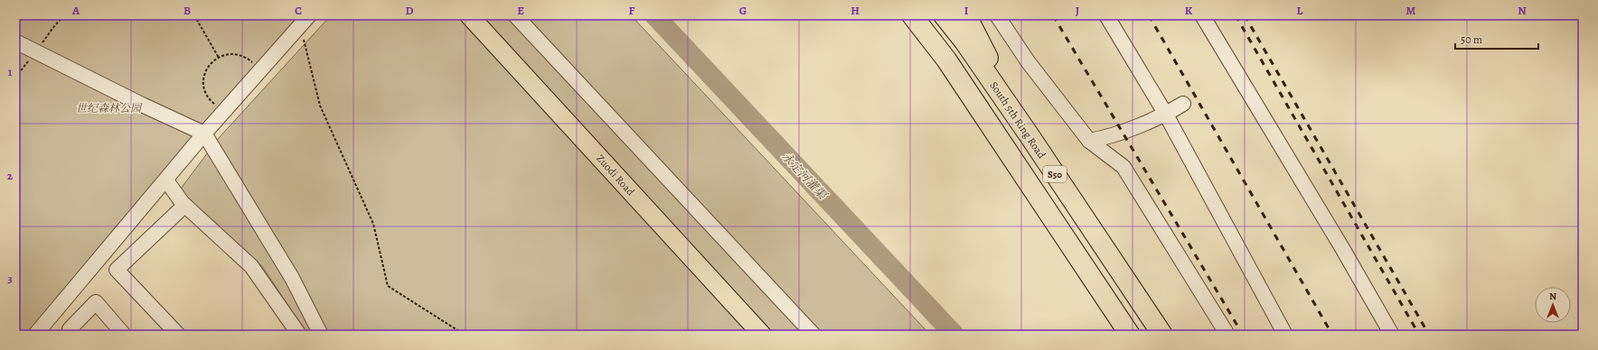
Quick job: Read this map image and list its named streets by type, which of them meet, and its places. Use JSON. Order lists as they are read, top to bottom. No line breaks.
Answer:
{"streets":{"highway":["South 5th Ring Road","S50"],"main road":["Zuodi Road"]},"water":["永定河灌渠"],"parks":["世纪森林公园"],"scale_bar":"50 m","north":"top","grid":{"columns":["A","B","C","D","E","F","G","H","I","J","K","L","M","N"],"rows":["1","2","3"]}}
